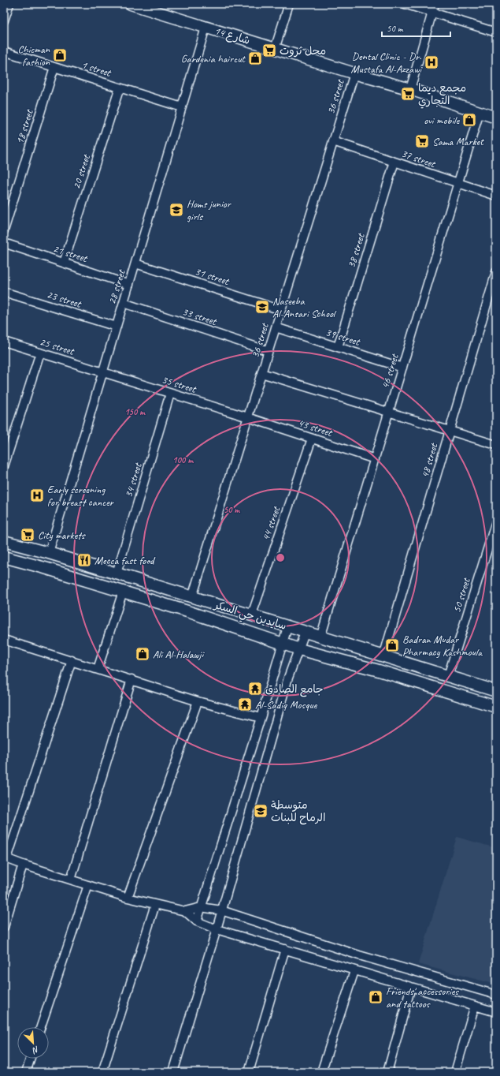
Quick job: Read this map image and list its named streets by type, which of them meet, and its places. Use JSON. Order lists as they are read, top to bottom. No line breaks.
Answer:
{"streets":{"street":["شارع 14","1 street","36 street","18 street","37 street","20 street","38 street","21 street","31 street","28 street","23 street","33 street","39 street","25 street","46 street","35 street","43 street","48 street","34 street","44 street","50 street","سايدين حي السكر"]},"crossings":[["شارع 14","36 street"],["شارع 14","28 street"],["شارع 14","46 street"],["1 street","18 street"],["1 street","20 street"],["1 street","28 street"],["36 street","37 street"],["36 street","31 street"],["36 street","33 street"],["36 street","39 street"],["36 street","35 street"],["36 street","43 street"],["36 street","سايدين حي السكر"],["37 street","38 street"],["37 street","46 street"],["20 street","21 street"],["38 street","39 street"],["21 street","28 street"],["31 street","28 street"],["28 street","23 street"],["28 street","33 street"],["28 street","25 street"],["28 street","35 street"],["28 street","سايدين حي السكر"],["39 street","46 street"],["25 street","35 street"],["46 street","43 street"],["46 street","سايدين حي السكر"],["35 street","43 street"],["35 street","34 street"],["43 street","44 street"],["48 street","سايدين حي السكر"],["34 street","سايدين حي السكر"],["44 street","سايدين حي السكر"],["50 street","سايدين حي السكر"]],"places":{"supermarket":["محل ثروت","مجمع ديما التجاري","Sama Market","City markets"],"shop":["Chicman fashion","Gardenia haircut","ovi mobile","Badran Mudar Pharmacy Kashmoula","Ali Al-Halawji","Friends' accessories and tattoos"],"hospital":["Dental Clinic - Dr. Mustafa Al-Azzawi","Early screening for breast cancer"],"school or university":["Homs junior girls","Naseeba Al-Ansari School","متوسطة الرماح للبنات"],"restaurant":["Mecca fast food"],"temple":["جامع الصادق","Al-Sadiq Mosque"]},"scale_bar":"50 m","north":"bottom right","rings":["150 m","100 m","50 m"]}
